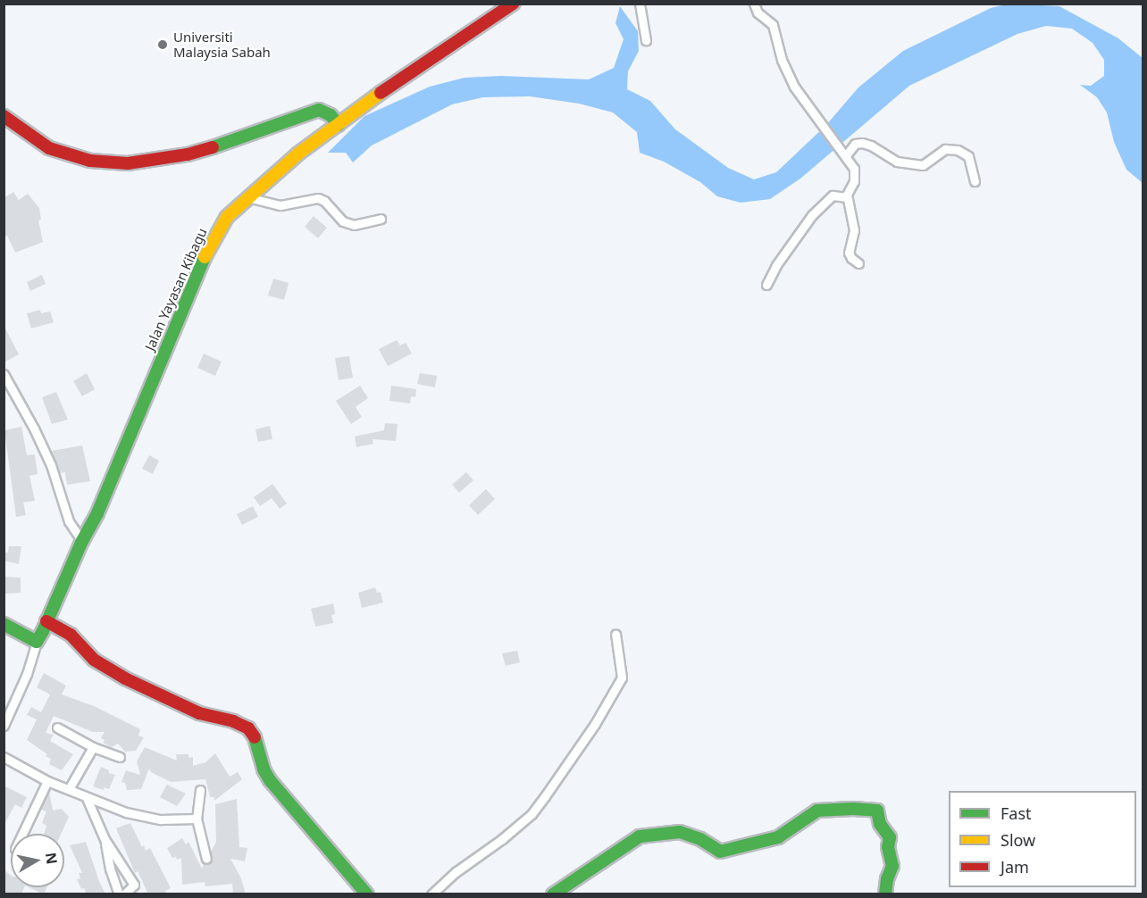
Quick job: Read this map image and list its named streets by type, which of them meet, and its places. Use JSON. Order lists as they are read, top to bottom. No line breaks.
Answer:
{"streets":{"street":["Jalan Yayasan Kibagu"]},"places":["Universiti Malaysia Sabah"],"legend":["Fast","Slow","Jam"],"north":"right"}
